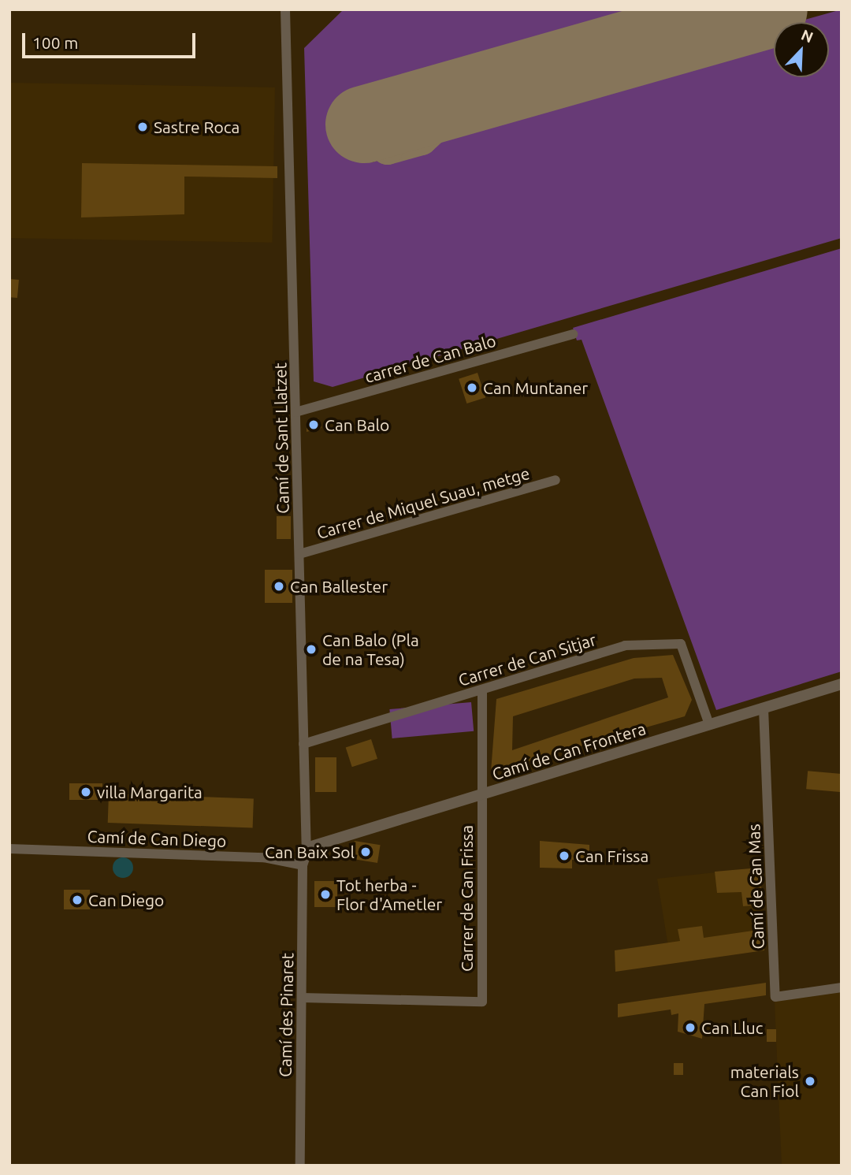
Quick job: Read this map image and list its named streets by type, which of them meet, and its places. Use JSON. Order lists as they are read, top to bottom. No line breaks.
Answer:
{"streets":{"street":["carrer de Can Balo","Camí de Sant Llatzet","Carrer de Miquel Suau, metge","Carrer de Can Sitjar","Camí de Can Frontera","Camí de Can Diego","Camí de Can Mas","Carrer de Can Frissa","Camí des Pinaret"]},"crossings":[["carrer de Can Balo","Camí de Sant Llatzet"],["Camí de Sant Llatzet","Carrer de Miquel Suau, metge"],["Camí de Sant Llatzet","Carrer de Can Sitjar"],["Camí de Sant Llatzet","Camí de Can Frontera"],["Camí de Sant Llatzet","Camí de Can Diego"],["Camí de Sant Llatzet","Camí des Pinaret"],["Carrer de Can Sitjar","Camí de Can Frontera"],["Carrer de Can Sitjar","Carrer de Can Frissa"],["Camí de Can Frontera","Camí de Can Mas"],["Camí de Can Frontera","Carrer de Can Frissa"],["Camí de Can Diego","Camí des Pinaret"],["Carrer de Can Frissa","Camí des Pinaret"]],"places":["Sastre Roca","Can Muntaner","Can Balo","Can Ballester","Can Balo (Pla de na Tesa)","villa Margarita","Can Baix Sol","Can Frissa","Tot herba - Flor d'Ametler","Can Diego","Can Lluc","materials Can Fiol"],"scale_bar":"100 m","north":"top right"}
